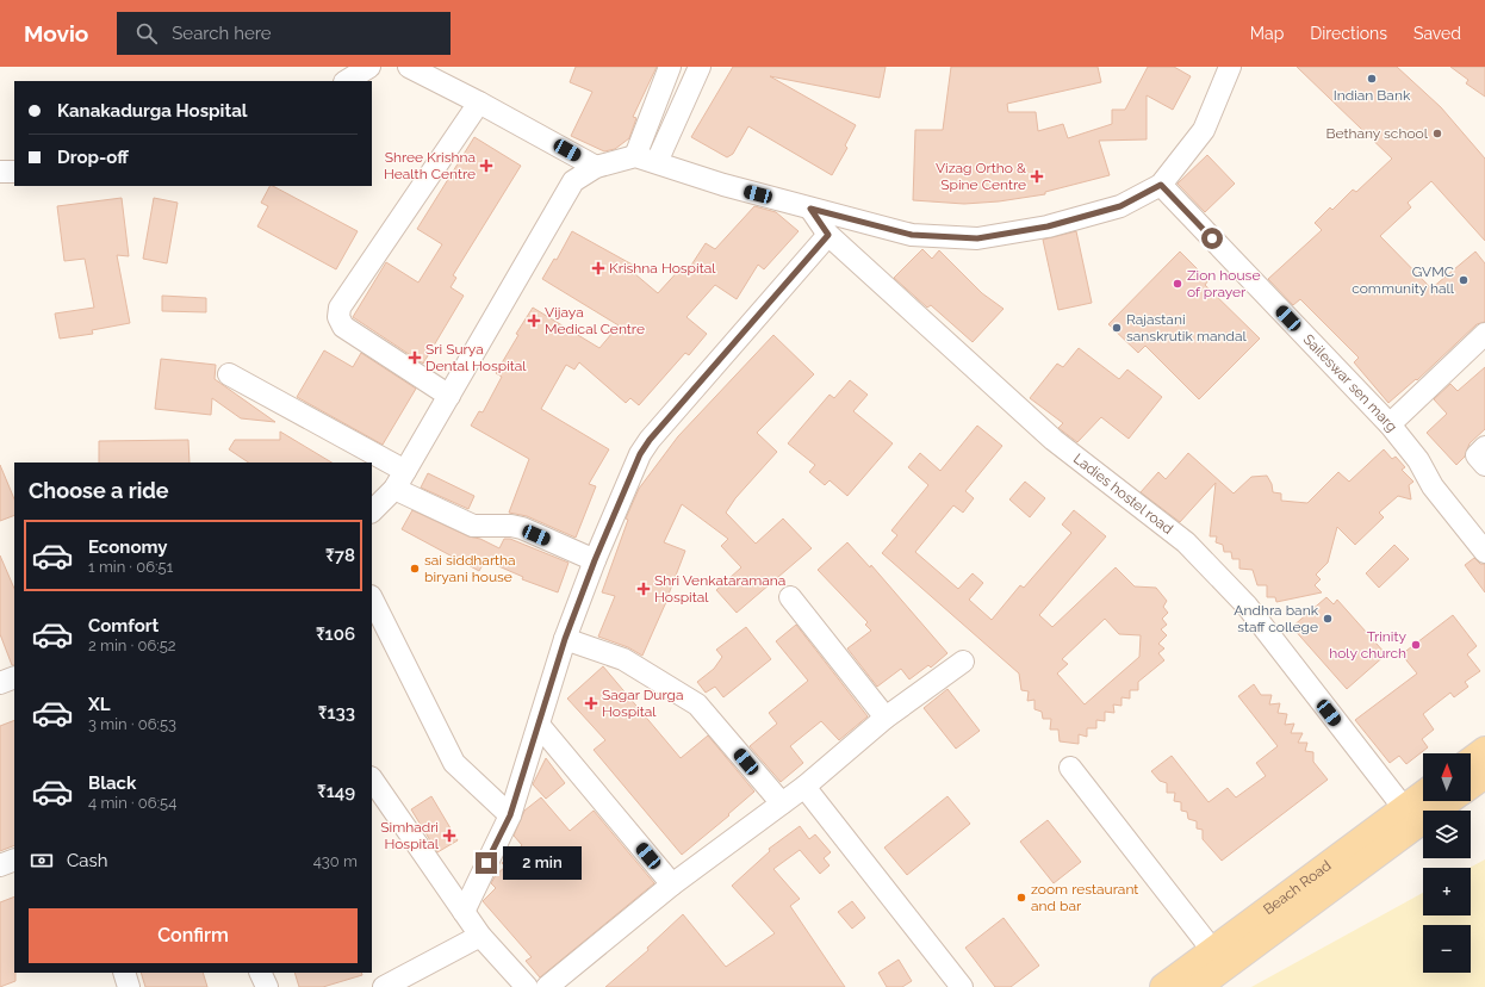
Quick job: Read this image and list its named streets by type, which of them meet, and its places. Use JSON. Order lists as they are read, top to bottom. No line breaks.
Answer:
{"streets":{"main road":["Beach Road"],"street":["Saileswar sen marg","Ladies hostel road"]},"crossings":[["Ladies hostel road","Beach Road"]],"places":{"other":["Indian Bank","Bethany school","GVMC community hall","Zion house of prayer","Rajastani sanskrutik mandal","sai siddhartha biryani house","Andhra bank staff college","Trinity holy church","zoom restaurant and bar"],"health":["Shree Krishna Health Centre","Vizag Ortho & Spine Centre","Krishna Hospital","Vijaya Medical Centre","Sri Surya Dental Hospital","Shri Venkataramana Hospital","Sagar Durga Hospital","Simhadri Hospital"]},"north":"top","page":{"header":"Movio","search":"Search here","nav":["Map","Directions","Saved"],"banner":["Kanakadurga Hospital","Drop-off"],"heading":"Choose a ride","list":[{"name":"Economy","note":"1 min · 06:51","value":"₹78"},{"name":"Comfort","note":"2 min · 06:52","value":"₹106"},{"name":"XL","note":"3 min · 06:53","value":"₹133"},{"name":"Black","note":"4 min · 06:54","value":"₹149"}],"map_buttons":["+","−"],"pay":["Cash","430 m"],"bubble":"2 min","buttons":"Confirm"}}
